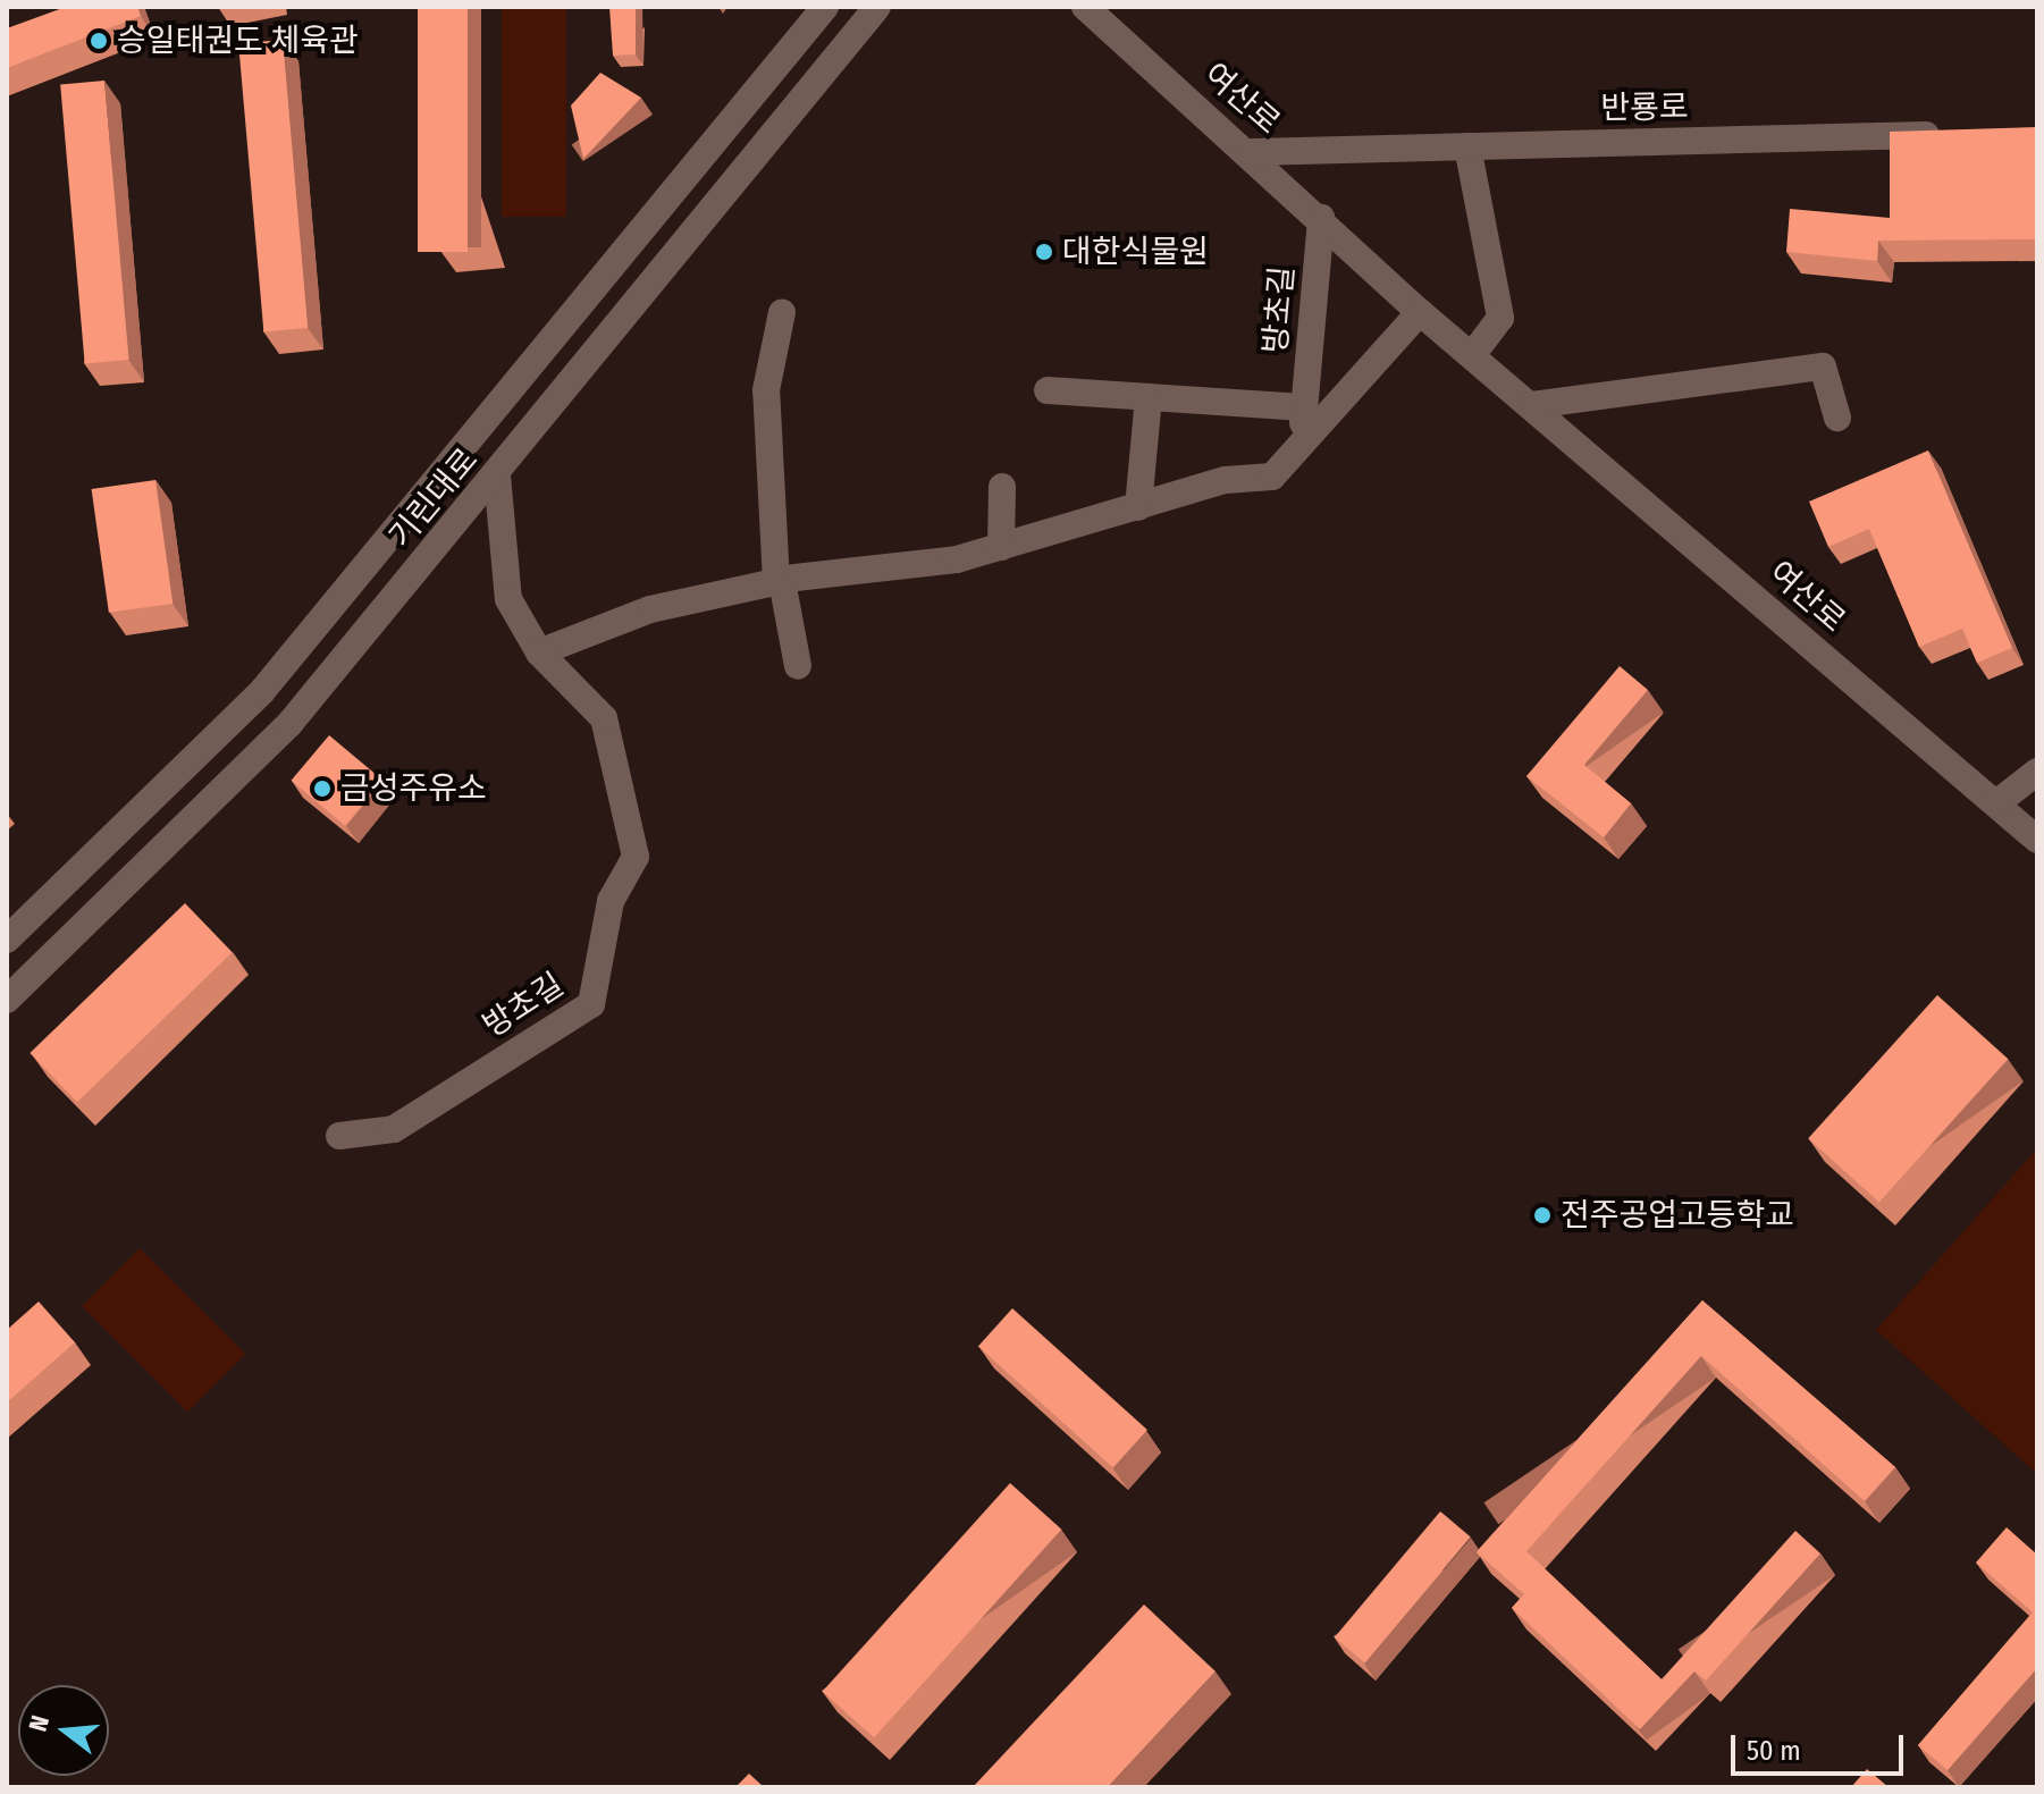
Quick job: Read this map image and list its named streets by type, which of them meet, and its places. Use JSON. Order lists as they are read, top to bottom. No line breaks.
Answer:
{"streets":{"street":["여산로","반룡로","방초길","기린대로"]},"crossings":[["여산로","반룡로"],["여산로","방초길"],["방초길","기린대로"]],"places":["승일태권도 체육관","대한식물원","금성주유소","전주공업고등학교"],"scale_bar":"50 m","north":"left"}
